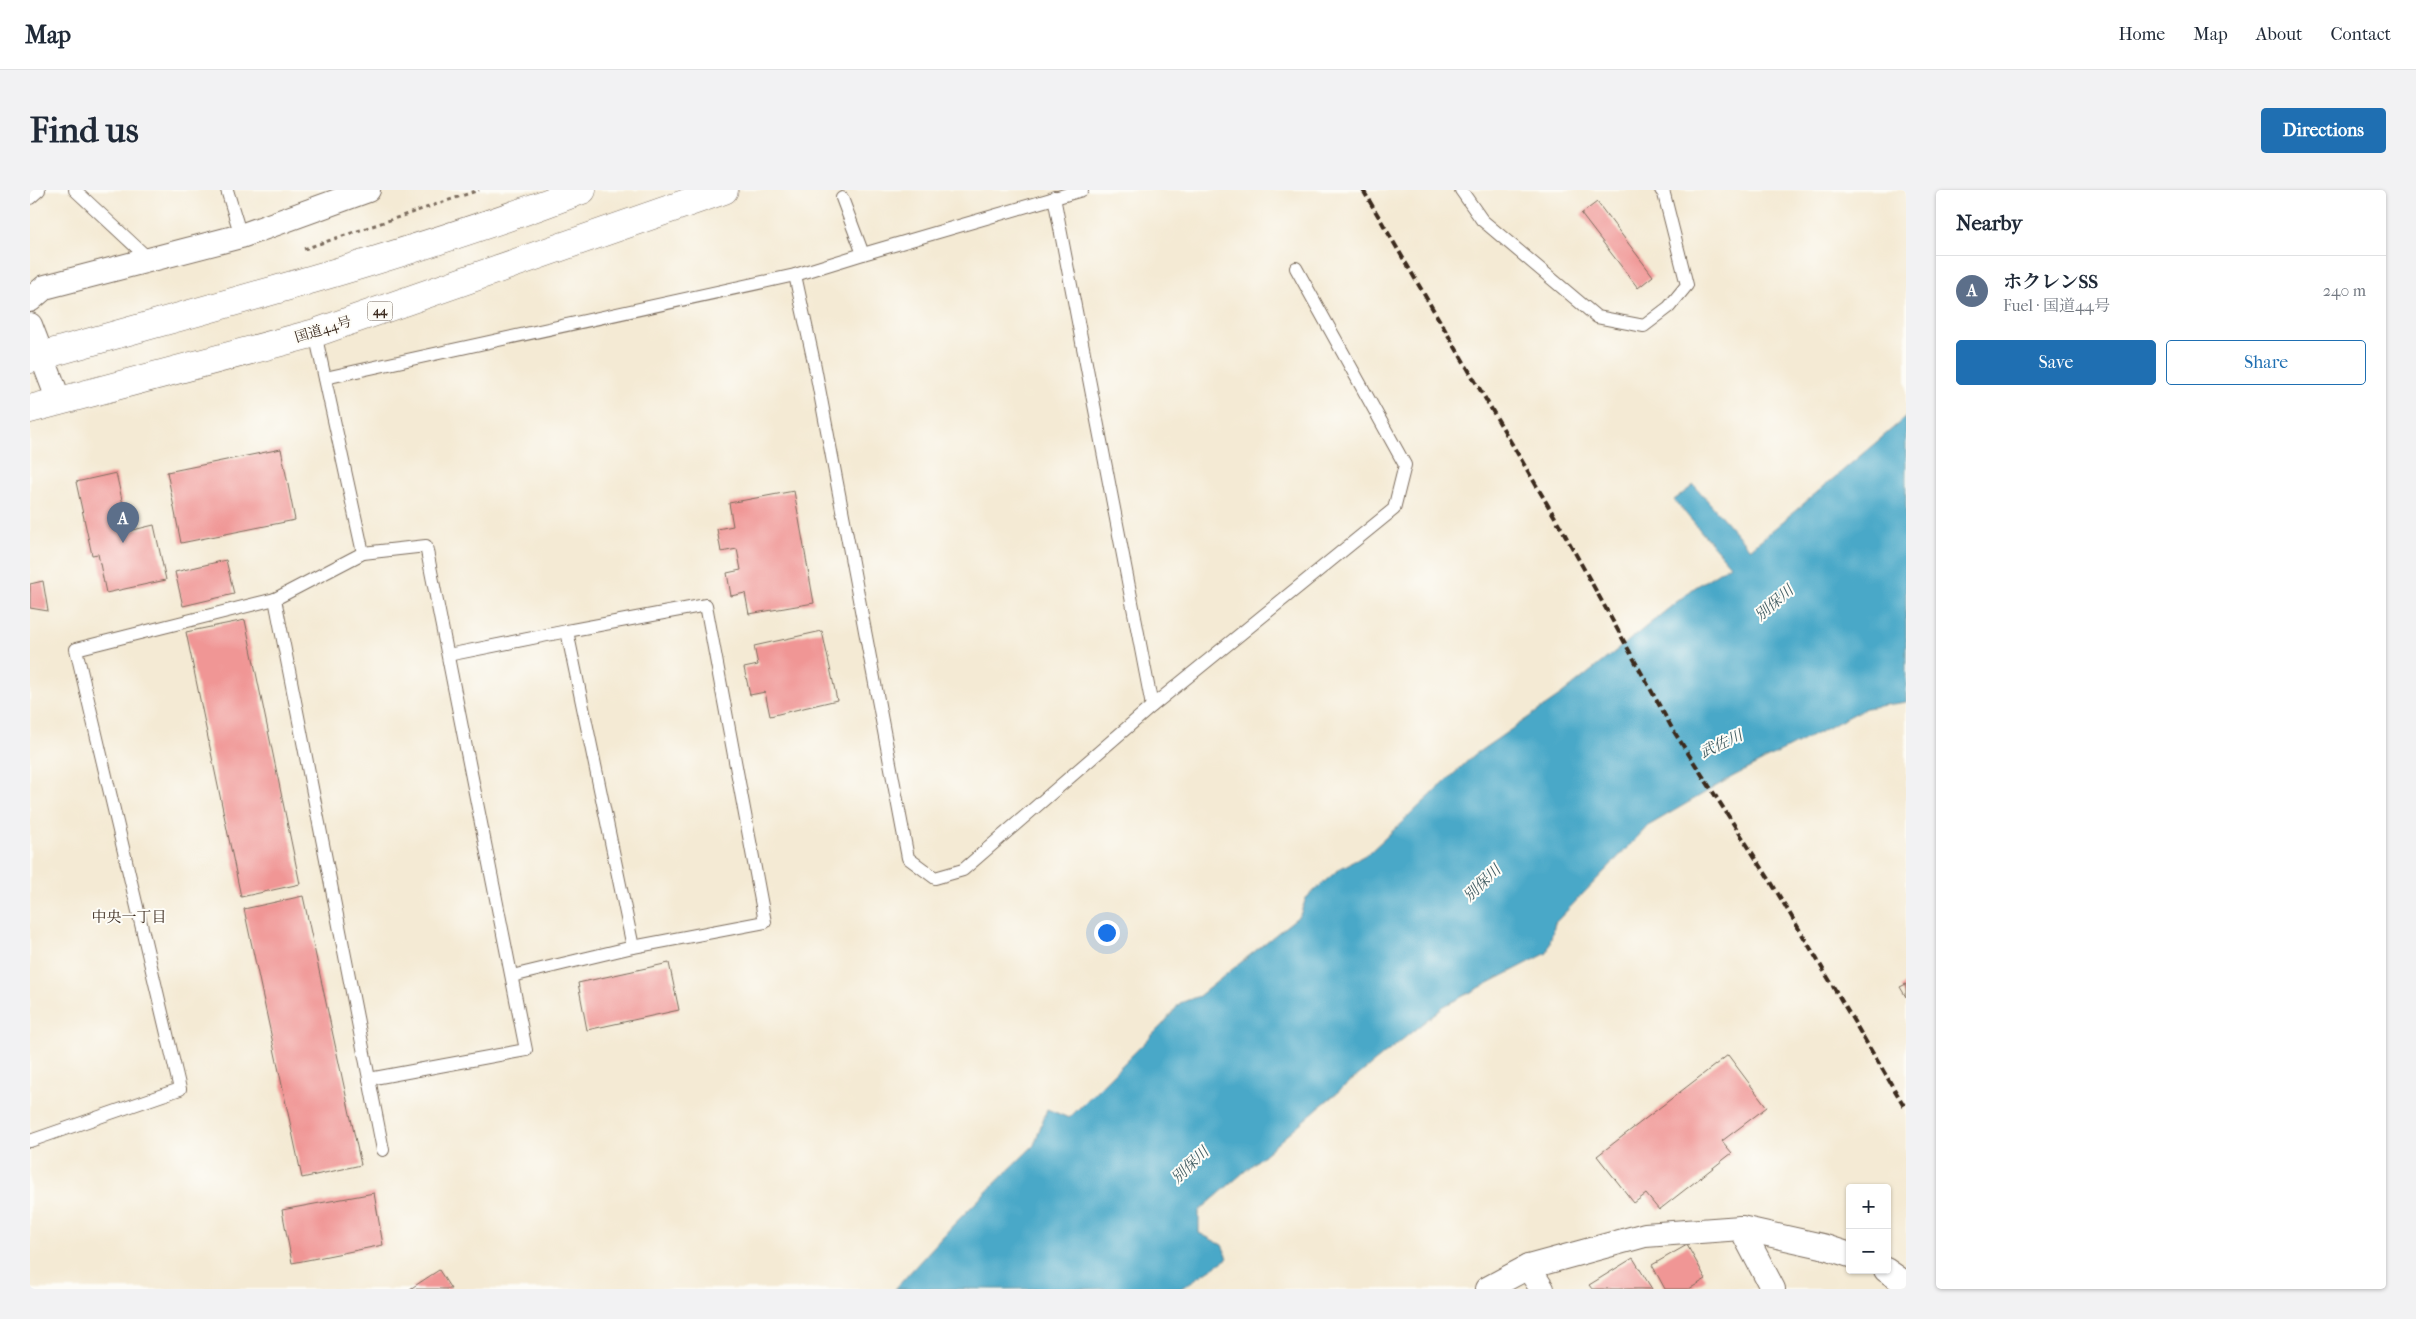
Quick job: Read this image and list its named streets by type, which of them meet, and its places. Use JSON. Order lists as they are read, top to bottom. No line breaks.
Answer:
{"streets":{"highway":["44","国道44号"]},"districts":["中央一丁目"],"water":["別保川","武佐川"],"page":{"header":"Map","nav":["Home","Map","About","Contact"],"buttons":["Directions",["Save","Share"]],"title":"Find us","heading":"Nearby","list":[{"mark":"A","name":"ホクレンSS","note":"Fuel · 国道44号","value":"240 m"}],"pins":"A","map_buttons":["+","−"]}}
